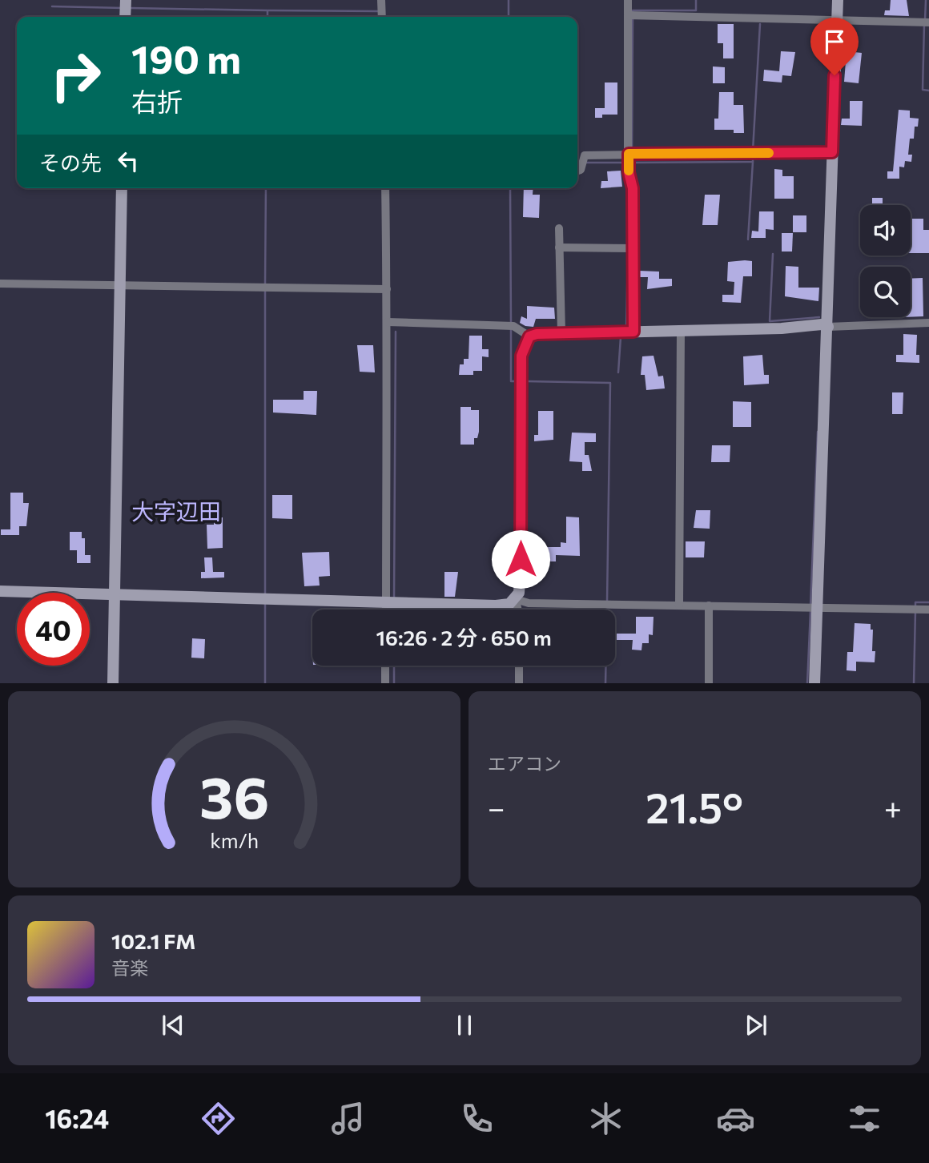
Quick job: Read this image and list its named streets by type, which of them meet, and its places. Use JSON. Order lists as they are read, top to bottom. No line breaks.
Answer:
{"districts":["大字辺田"],"page":{"turn":["190 m","右折"],"then":"その先","limit":"40","trip":"16:26 · 2 分 · 650 m","tile":"エアコン","heat":["−","21.5°","+"],"song":["102.1 FM","音楽"],"tabs":"16:24","gauge":["36","km/h"]}}
